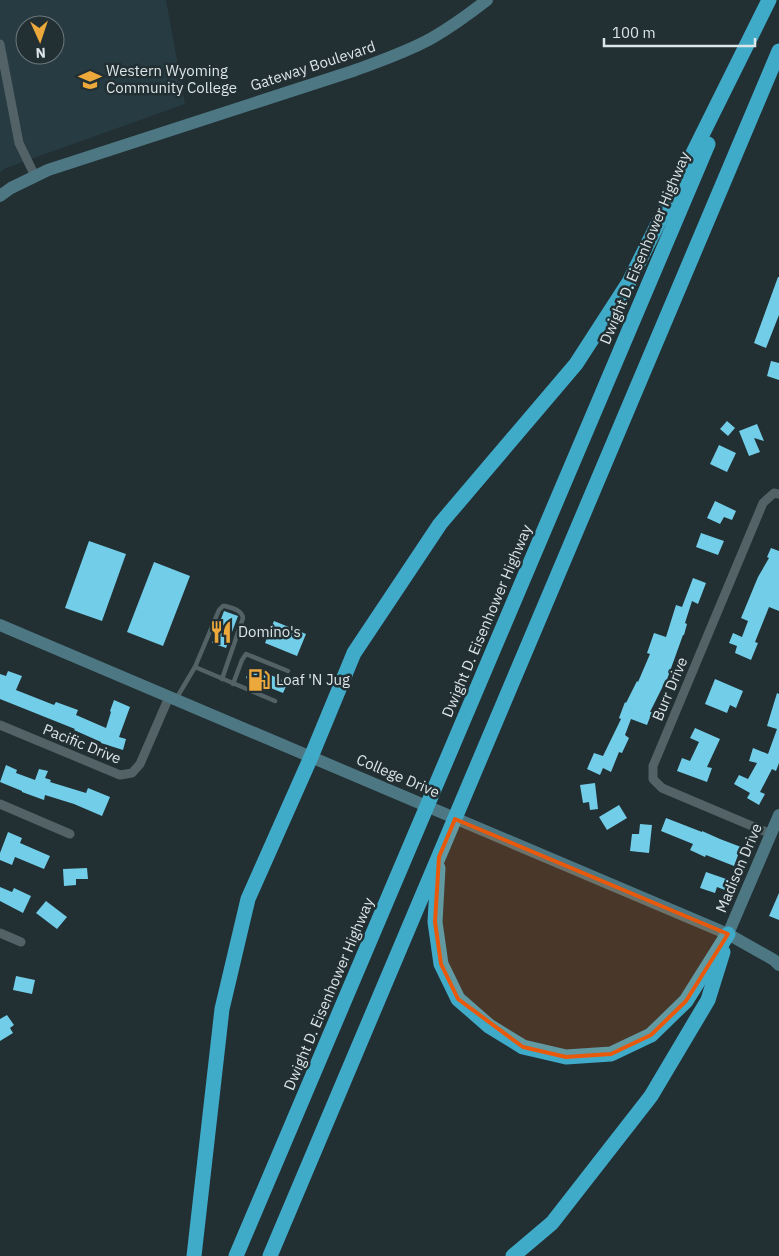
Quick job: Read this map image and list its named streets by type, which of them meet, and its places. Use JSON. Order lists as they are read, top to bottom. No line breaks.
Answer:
{"streets":{"highway":["Dwight D. Eisenhower Highway"],"main road":["Gateway Boulevard","College Drive","Madison Drive"],"street":["Burr Drive","Pacific Drive"]},"crossings":[["Burr Drive","Madison Drive"],["Pacific Drive","College Drive"],["College Drive","Madison Drive"]],"places":{"school or university":["Western Wyoming Community College"],"restaurant":["Domino's"],"fuel station":["Loaf 'N Jug"]},"scale_bar":"100 m","north":"bottom"}
